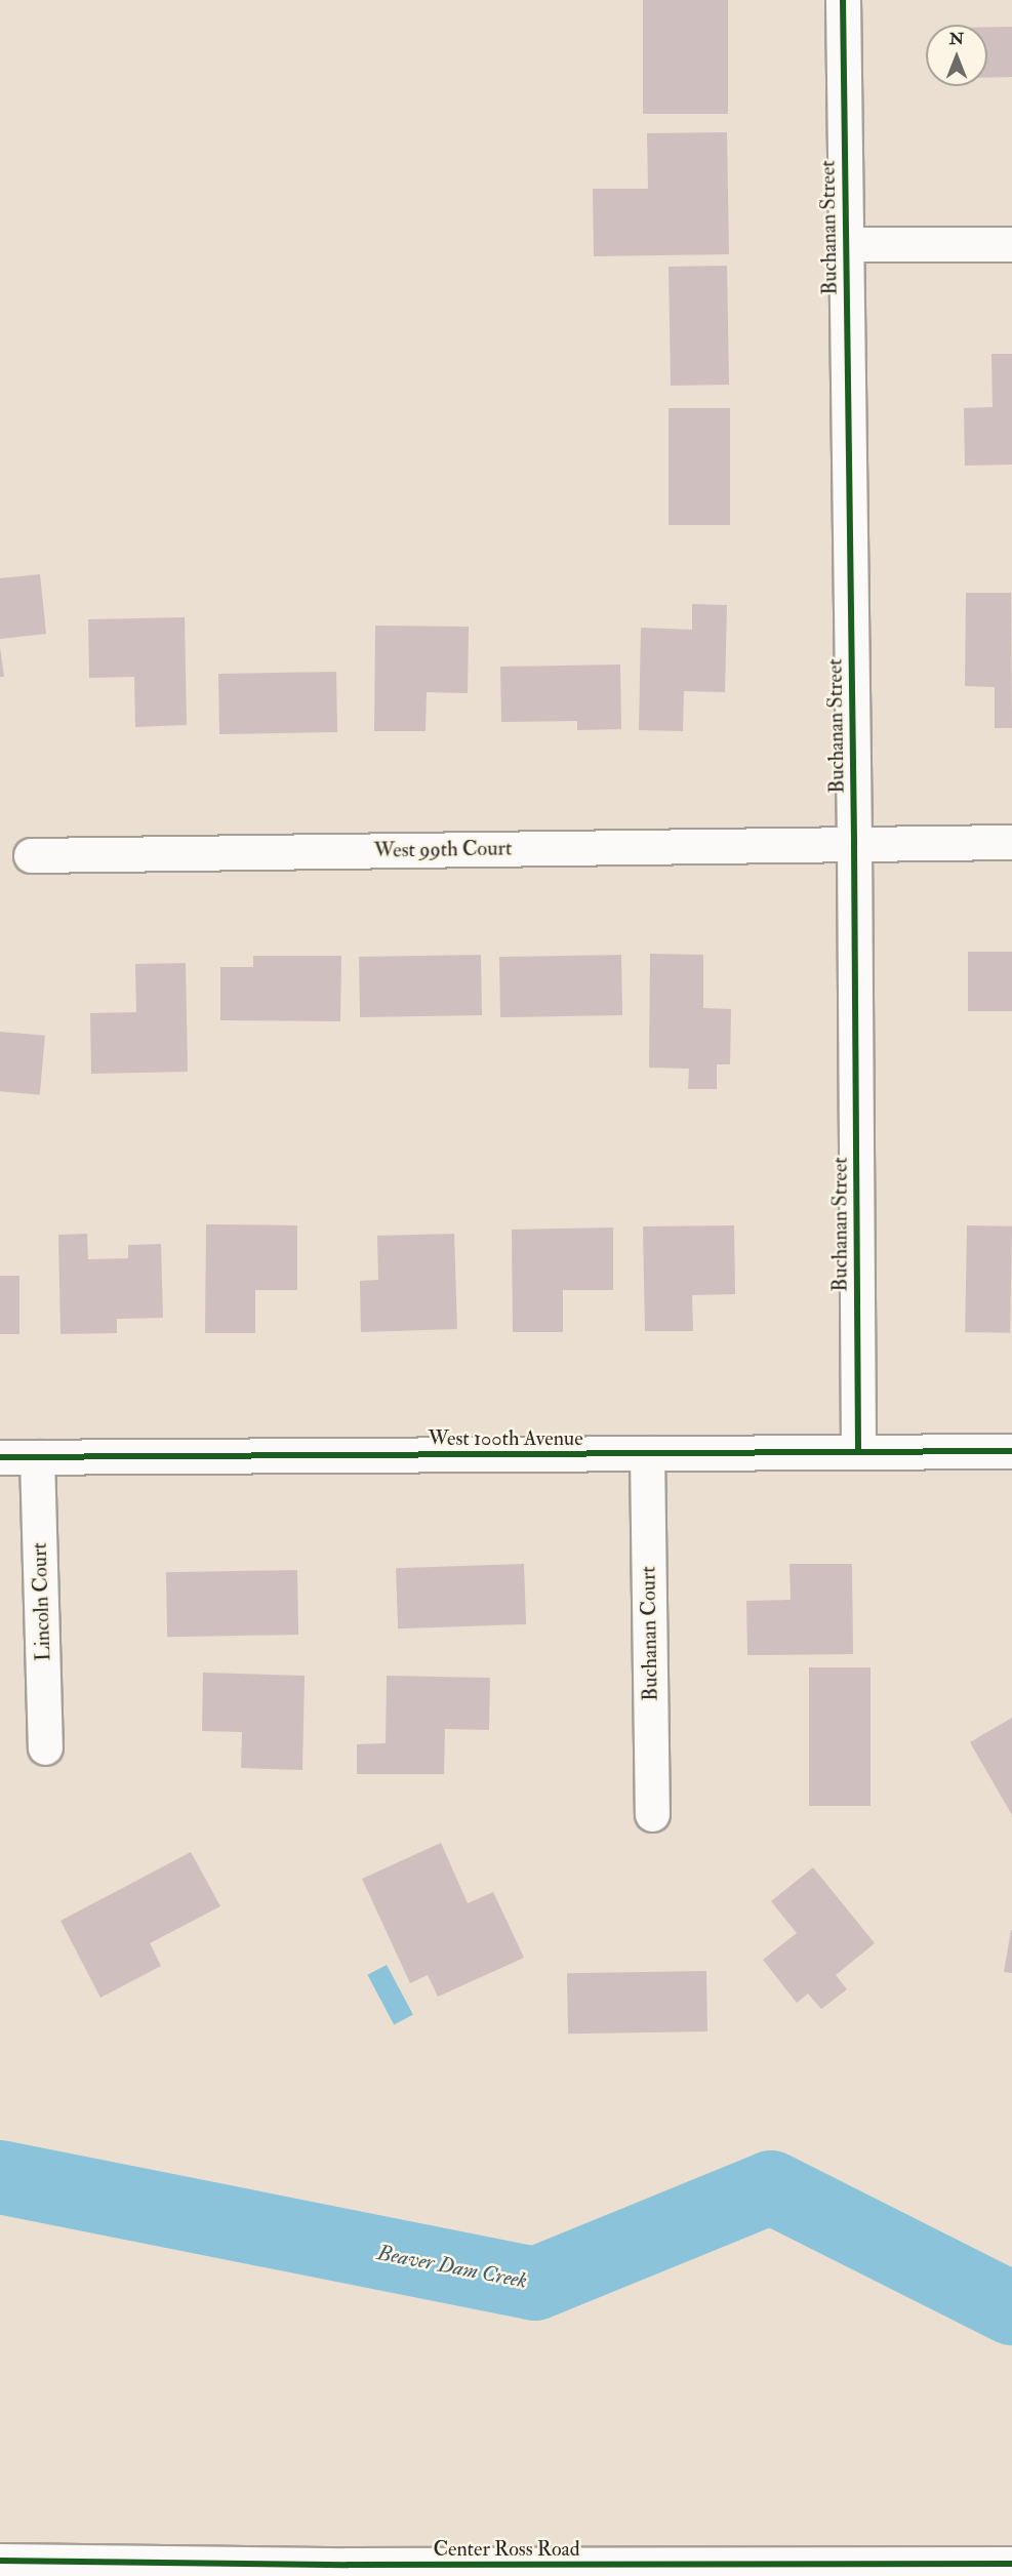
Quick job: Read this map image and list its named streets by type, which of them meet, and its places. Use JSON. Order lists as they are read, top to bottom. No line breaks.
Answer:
{"streets":{"street":["Buchanan Street","West 99th Court","West 100th Avenue","Lincoln Court","Buchanan Court","Center Ross Road"]},"crossings":[["Buchanan Street","West 99th Court"],["Buchanan Street","West 100th Avenue"],["West 100th Avenue","Lincoln Court"],["West 100th Avenue","Buchanan Court"]],"water":["Beaver Dam Creek"],"north":"top"}
